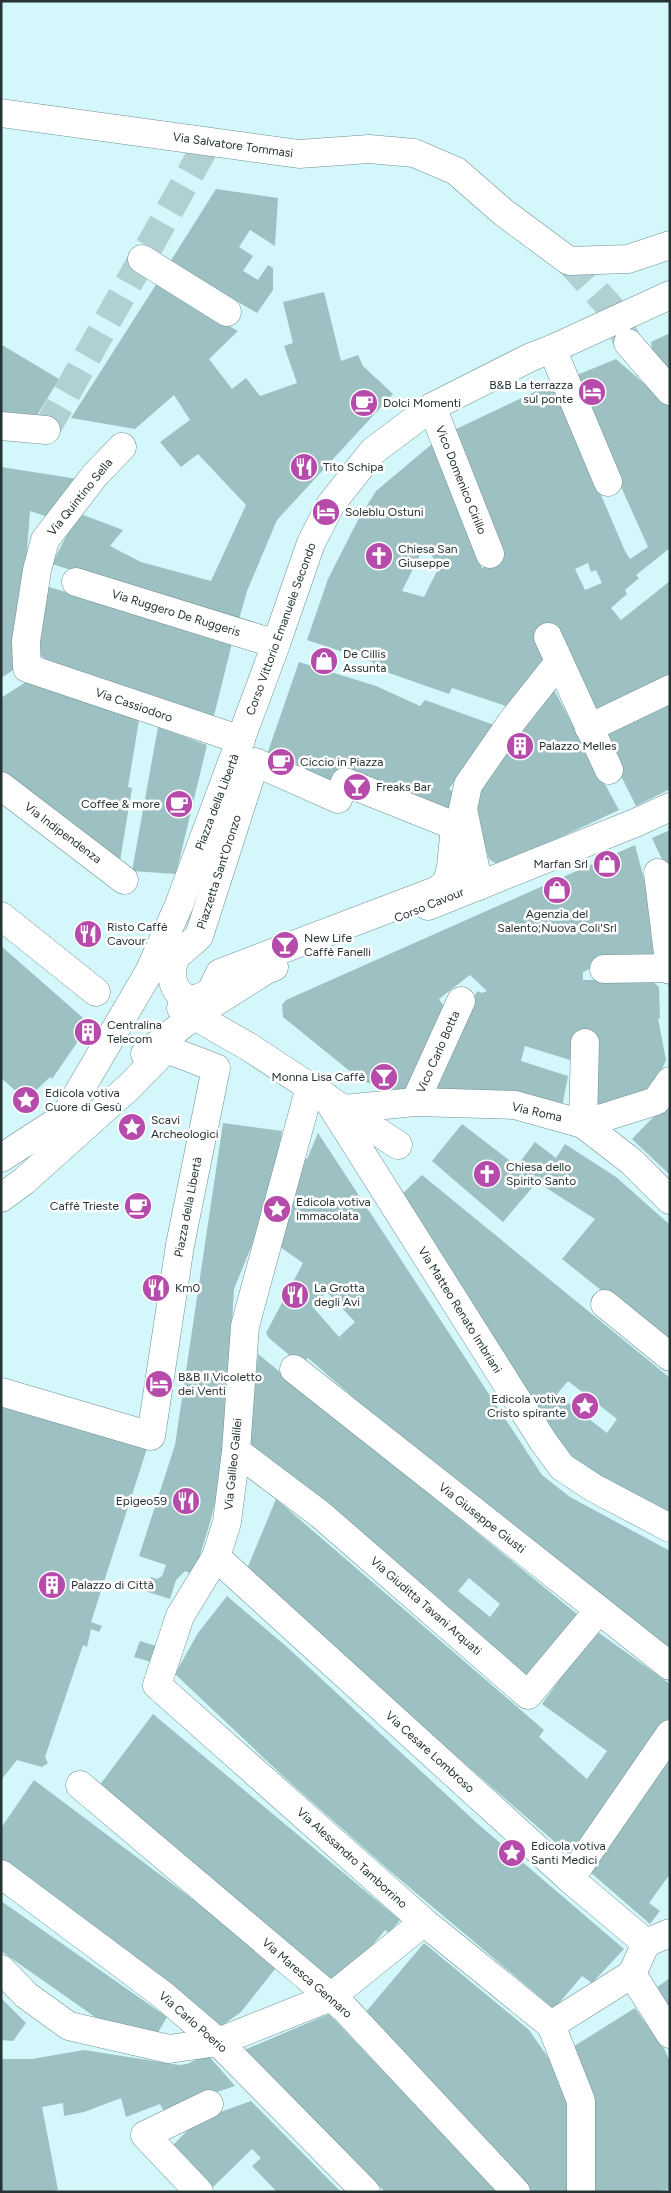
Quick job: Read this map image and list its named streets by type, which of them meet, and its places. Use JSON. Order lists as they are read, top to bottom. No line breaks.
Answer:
{"streets":{"street":["Via Salvatore Tommasi","Vico Domenico Cirillo","Via Quintino Sella","Via Ruggero De Ruggeris","Corso Vittorio Emanuele Secondo","Via Cassiodoro","Piazza della Libertà","Via Indipendenza","Piazzetta Sant'Oronzo","Corso Cavour","Vico Carlo Botta","Via Roma","Via Matteo Renato Imbriani","Via Galileo Galilei","Via Giuseppe Giusti","Via Giuditta Tavani Arquati","Via Cesare Lombroso","Via Alessandro Tamborrino","Via Maresca Gennaro","Via Carlo Poerio"]},"crossings":[["Vico Domenico Cirillo","Corso Vittorio Emanuele Secondo"],["Via Quintino Sella","Via Cassiodoro"],["Via Ruggero De Ruggeris","Corso Vittorio Emanuele Secondo"],["Corso Vittorio Emanuele Secondo","Via Cassiodoro"],["Corso Vittorio Emanuele Secondo","Piazza della Libertà"],["Via Cassiodoro","Piazza della Libertà"],["Piazza della Libertà","Corso Cavour"],["Vico Carlo Botta","Via Roma"],["Via Roma","Via Matteo Renato Imbriani"],["Via Roma","Via Galileo Galilei"],["Via Matteo Renato Imbriani","Via Galileo Galilei"],["Via Galileo Galilei","Via Giuditta Tavani Arquati"],["Via Galileo Galilei","Via Cesare Lombroso"],["Via Galileo Galilei","Via Alessandro Tamborrino"],["Via Giuseppe Giusti","Via Giuditta Tavani Arquati"]],"places":{"hotel":["B&B La terrazza sul ponte","Soleblu Ostuni","B&B Il Vicoletto dei Venti"],"cafe":["Dolci Momenti","Ciccio in Piazza","Coffee & more","Caffè Trieste"],"restaurant":["Tito Schipa","Risto Caffè Cavour","Km0","La Grotta degli Avi","Epigeo59"],"church":["Chiesa San Giuseppe","Chiesa dello Spirito Santo"],"shop":["De Cillis Assunta","Marfan Srl","Agenzia del Salento;Nuova Coli'Srl"],"building":["Palazzo Melles","Centralina Telecom","Palazzo di Città"],"bar":["Freaks Bar","New Life Caffè Fanelli","Monna Lisa Caffè"],"place":["Edicola votiva Cuore di Gesù","Scavi Archeologici","Edicola votiva Immacolata","Edicola votiva Cristo spirante","Edicola votiva Santi Medici"]}}
